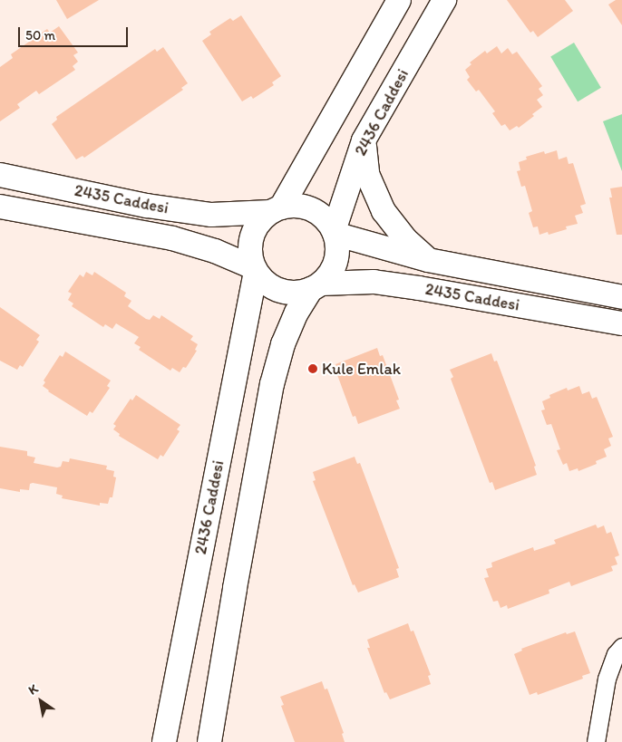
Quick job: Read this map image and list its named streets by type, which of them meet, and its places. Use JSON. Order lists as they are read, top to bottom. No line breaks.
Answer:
{"streets":{"street":["2436 Caddesi","2435 Caddesi"]},"crossings":[["2436 Caddesi","2435 Caddesi"]],"places":["Kule Emlak"],"scale_bar":"50 m","north":"top left"}
